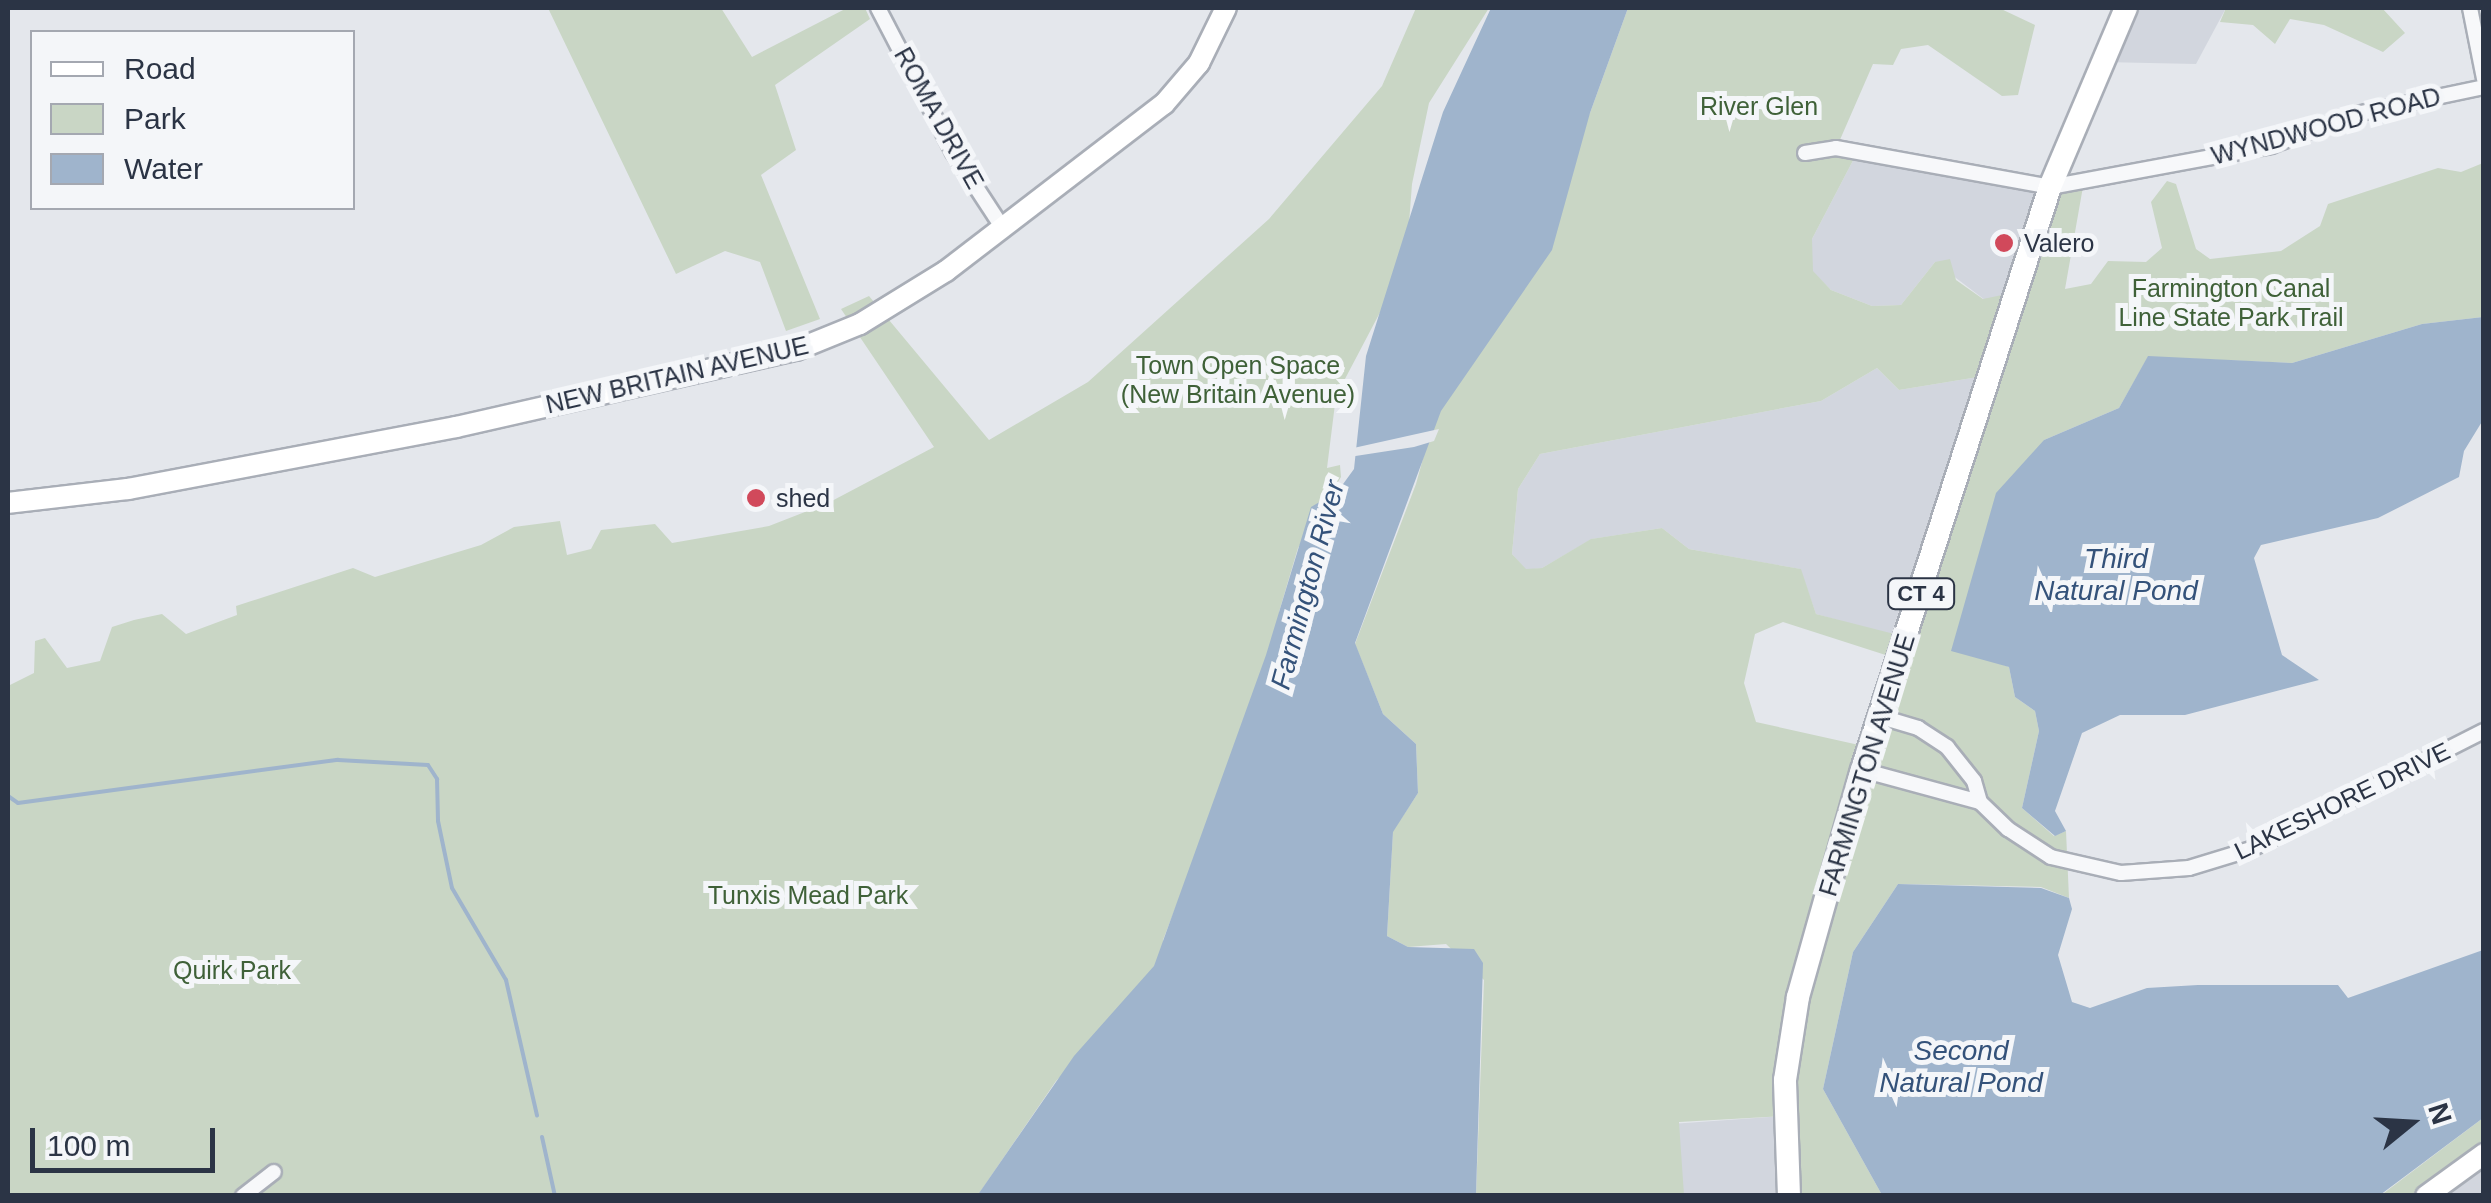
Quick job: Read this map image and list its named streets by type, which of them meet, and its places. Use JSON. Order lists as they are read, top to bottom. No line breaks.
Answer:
{"streets":{"main road":["CT 4","FARMINGTON AVENUE"],"street":["ROMA DRIVE","WYNDWOOD ROAD","NEW BRITAIN AVENUE","LAKESHORE DRIVE"]},"crossings":[["ROMA DRIVE","NEW BRITAIN AVENUE"],["WYNDWOOD ROAD","FARMINGTON AVENUE"],["FARMINGTON AVENUE","LAKESHORE DRIVE"]],"water":["Third Natural Pond","Farmington River","Second Natural Pond"],"parks":["River Glen","Farmington Canal Line State Park Trail","Town Open Space (New Britain Avenue)","Tunxis Mead Park","Quirk Park"],"places":["Valero","shed"],"legend":["Road","Park","Water"],"scale_bar":"100 m","north":"right"}
